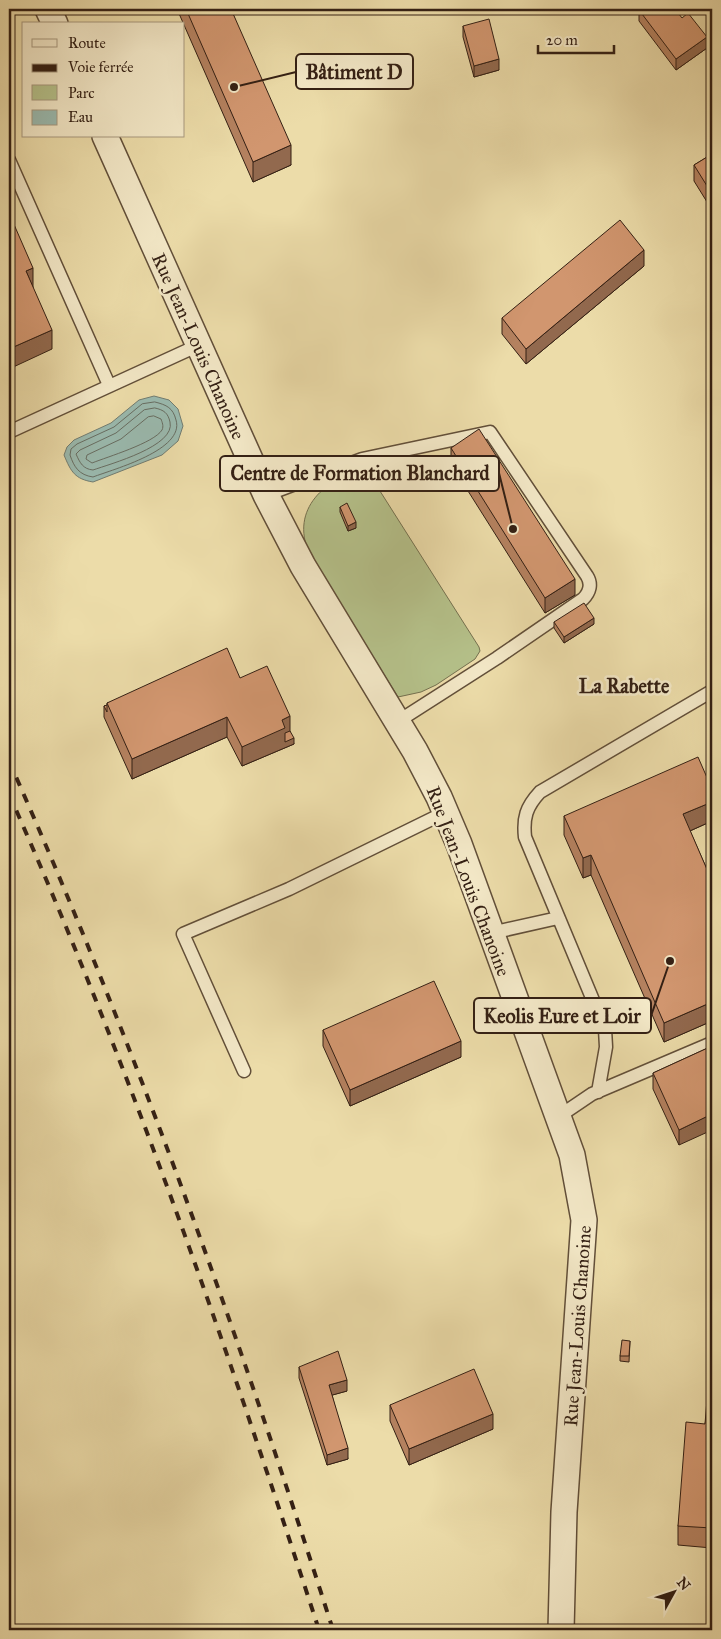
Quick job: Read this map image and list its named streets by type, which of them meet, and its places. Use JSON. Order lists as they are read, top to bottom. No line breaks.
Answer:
{"streets":{"street":["Rue Jean-Louis Chanoine"]},"districts":["La Rabette"],"places":["Bâtiment D","Centre de Formation Blanchard","Keolis Eure et Loir"],"legend":["Route","Voie ferrée","Parc","Eau"],"scale_bar":"20 m","north":"top right"}
